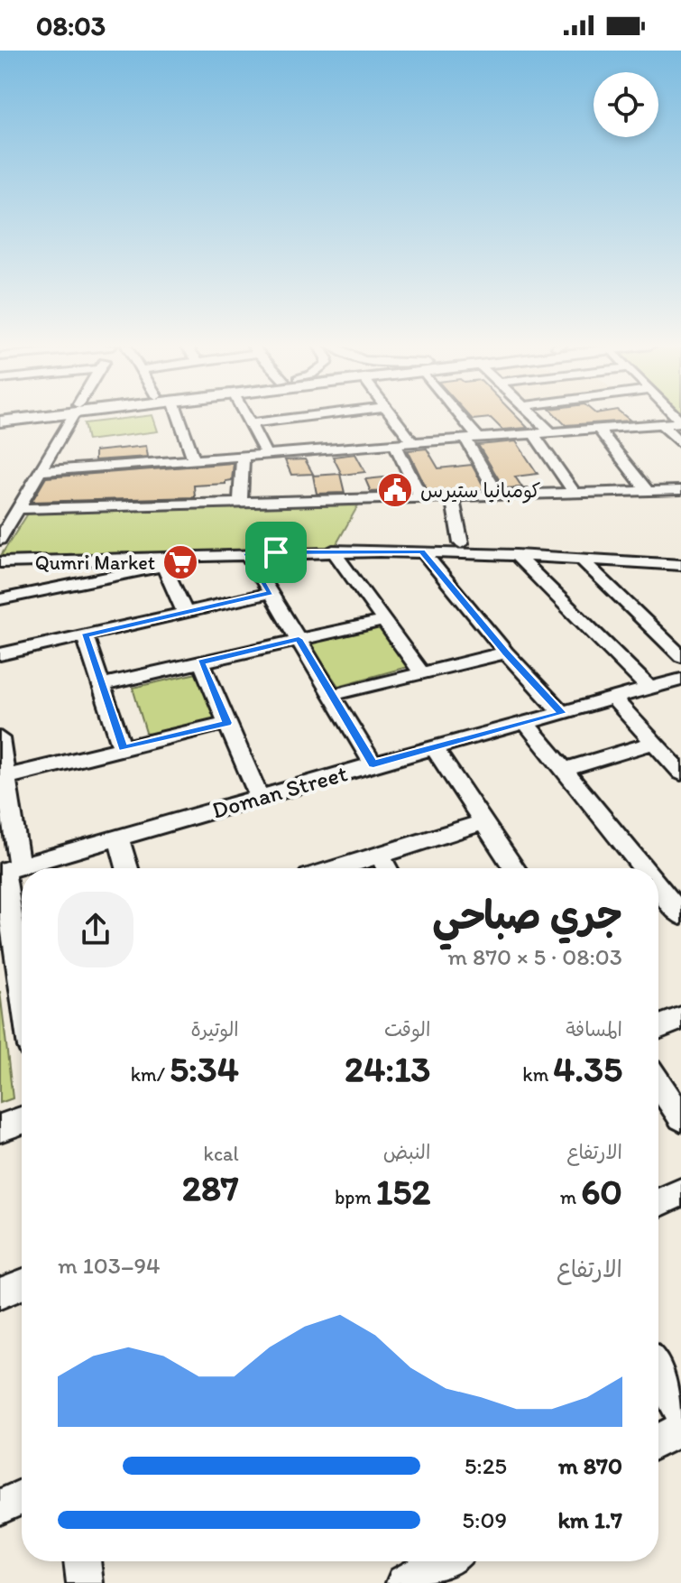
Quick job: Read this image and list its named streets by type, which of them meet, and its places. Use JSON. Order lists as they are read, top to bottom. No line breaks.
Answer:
{"streets":{"street":["Doman Street"]},"places":{"public building":["كومبانيا ستيرس"],"supermarket":["Qumri Market"]},"page":{"status":"08:03","heading":["جري صباحي","08:03 · 5 × 870 m"],"stats":[["المسافة","4.35 km"],["الوقت","24:13"],["الوتيرة","5:34 /km"],["الارتفاع","60 m"],["النبض","152 bpm"],["kcal","287"]],"chart":["الارتفاع","94–103 m"],"list":[{"name":"870 m","note":"5:25"},{"name":"1.7 km","note":"5:09"}]}}
